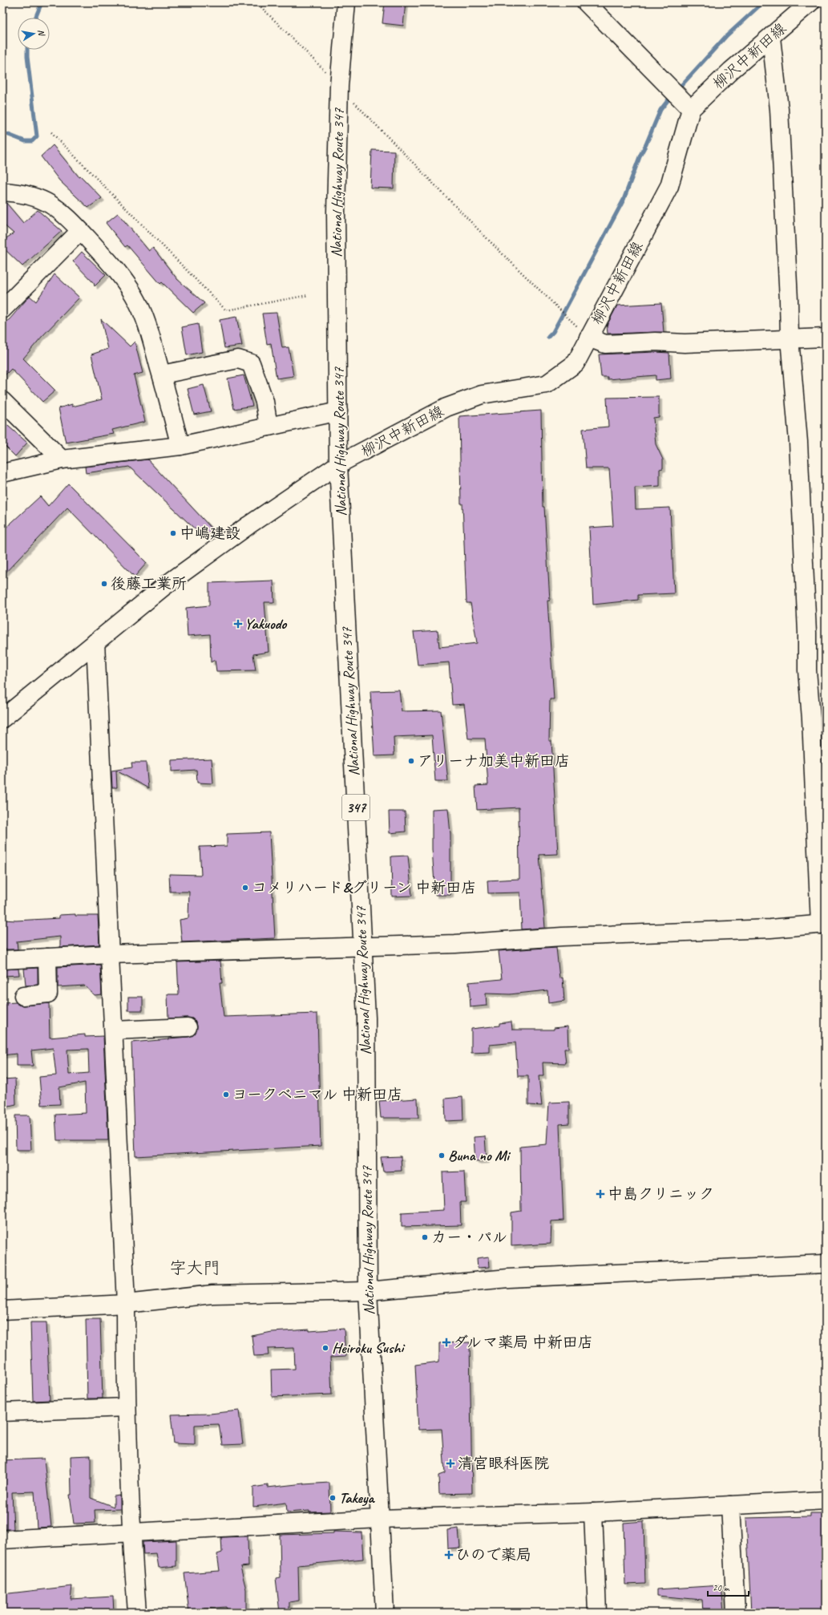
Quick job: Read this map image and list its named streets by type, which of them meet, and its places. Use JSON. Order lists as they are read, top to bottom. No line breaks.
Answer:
{"streets":{"main road":["柳沢中新田線","National Highway Route 347","347"]},"crossings":[["柳沢中新田線","National Highway Route 347"]],"districts":["字大門"],"places":{"other":["中嶋建設","後藤工業所","アリーナ加美中新田店","コメリハード&グリーン 中新田店","ヨークベニマル 中新田店","Buna no Mi","カー・パル","Heiroku Sushi","Takeya"],"health":["Yakuodo","中島クリニック","ダルマ薬局 中新田店","清宮眼科医院","ひので薬局"]},"scale_bar":"20 m","north":"right"}
